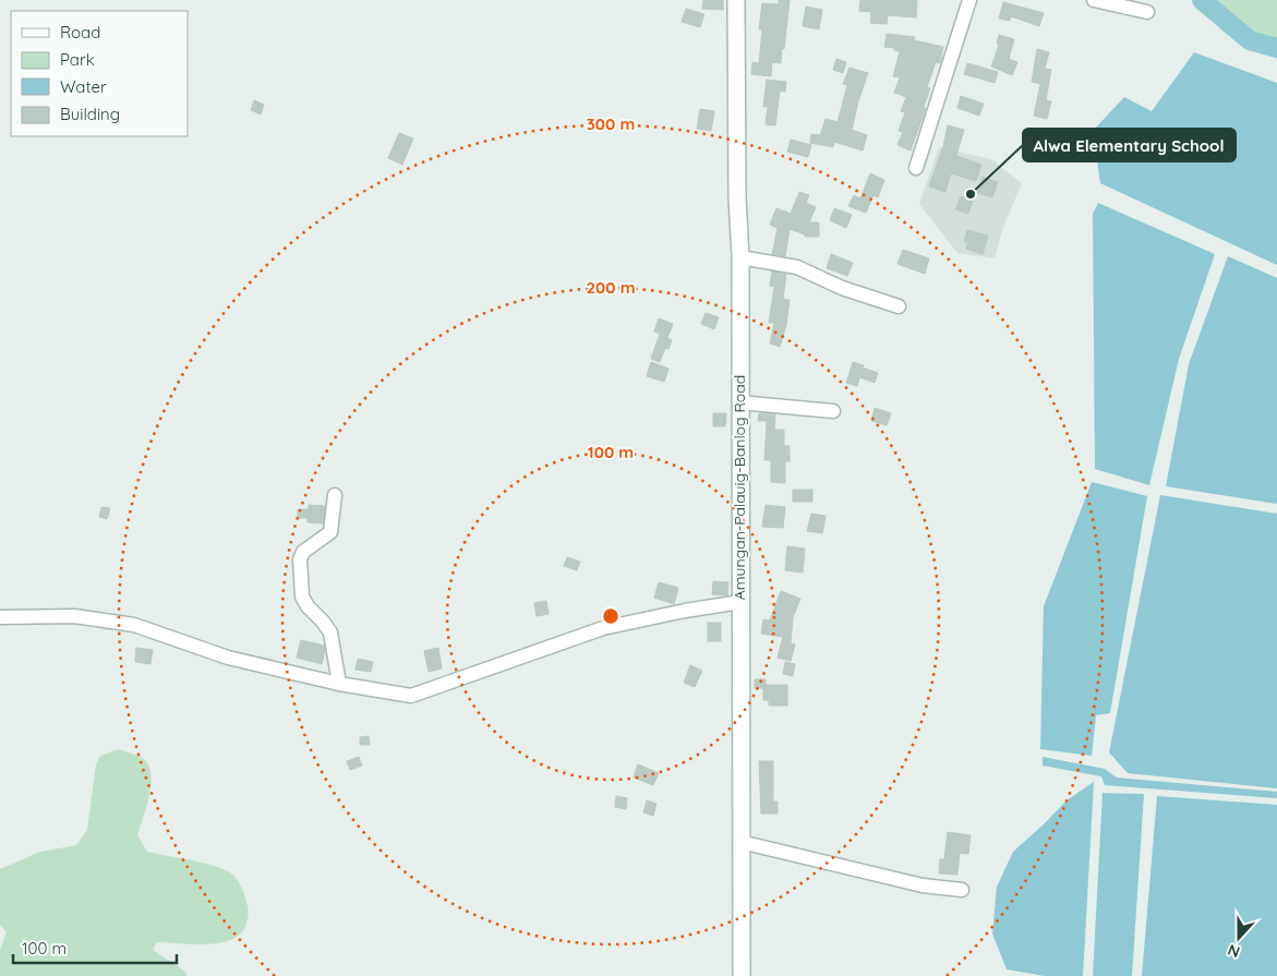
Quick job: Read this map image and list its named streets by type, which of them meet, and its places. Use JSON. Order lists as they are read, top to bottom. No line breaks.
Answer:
{"streets":{"main road":["Amungan-Palauig-Banlog Road"]},"places":["Alwa Elementary School"],"legend":["Road","Park","Water","Building"],"scale_bar":"100 m","north":"bottom","rings":["300 m","200 m","100 m"]}
